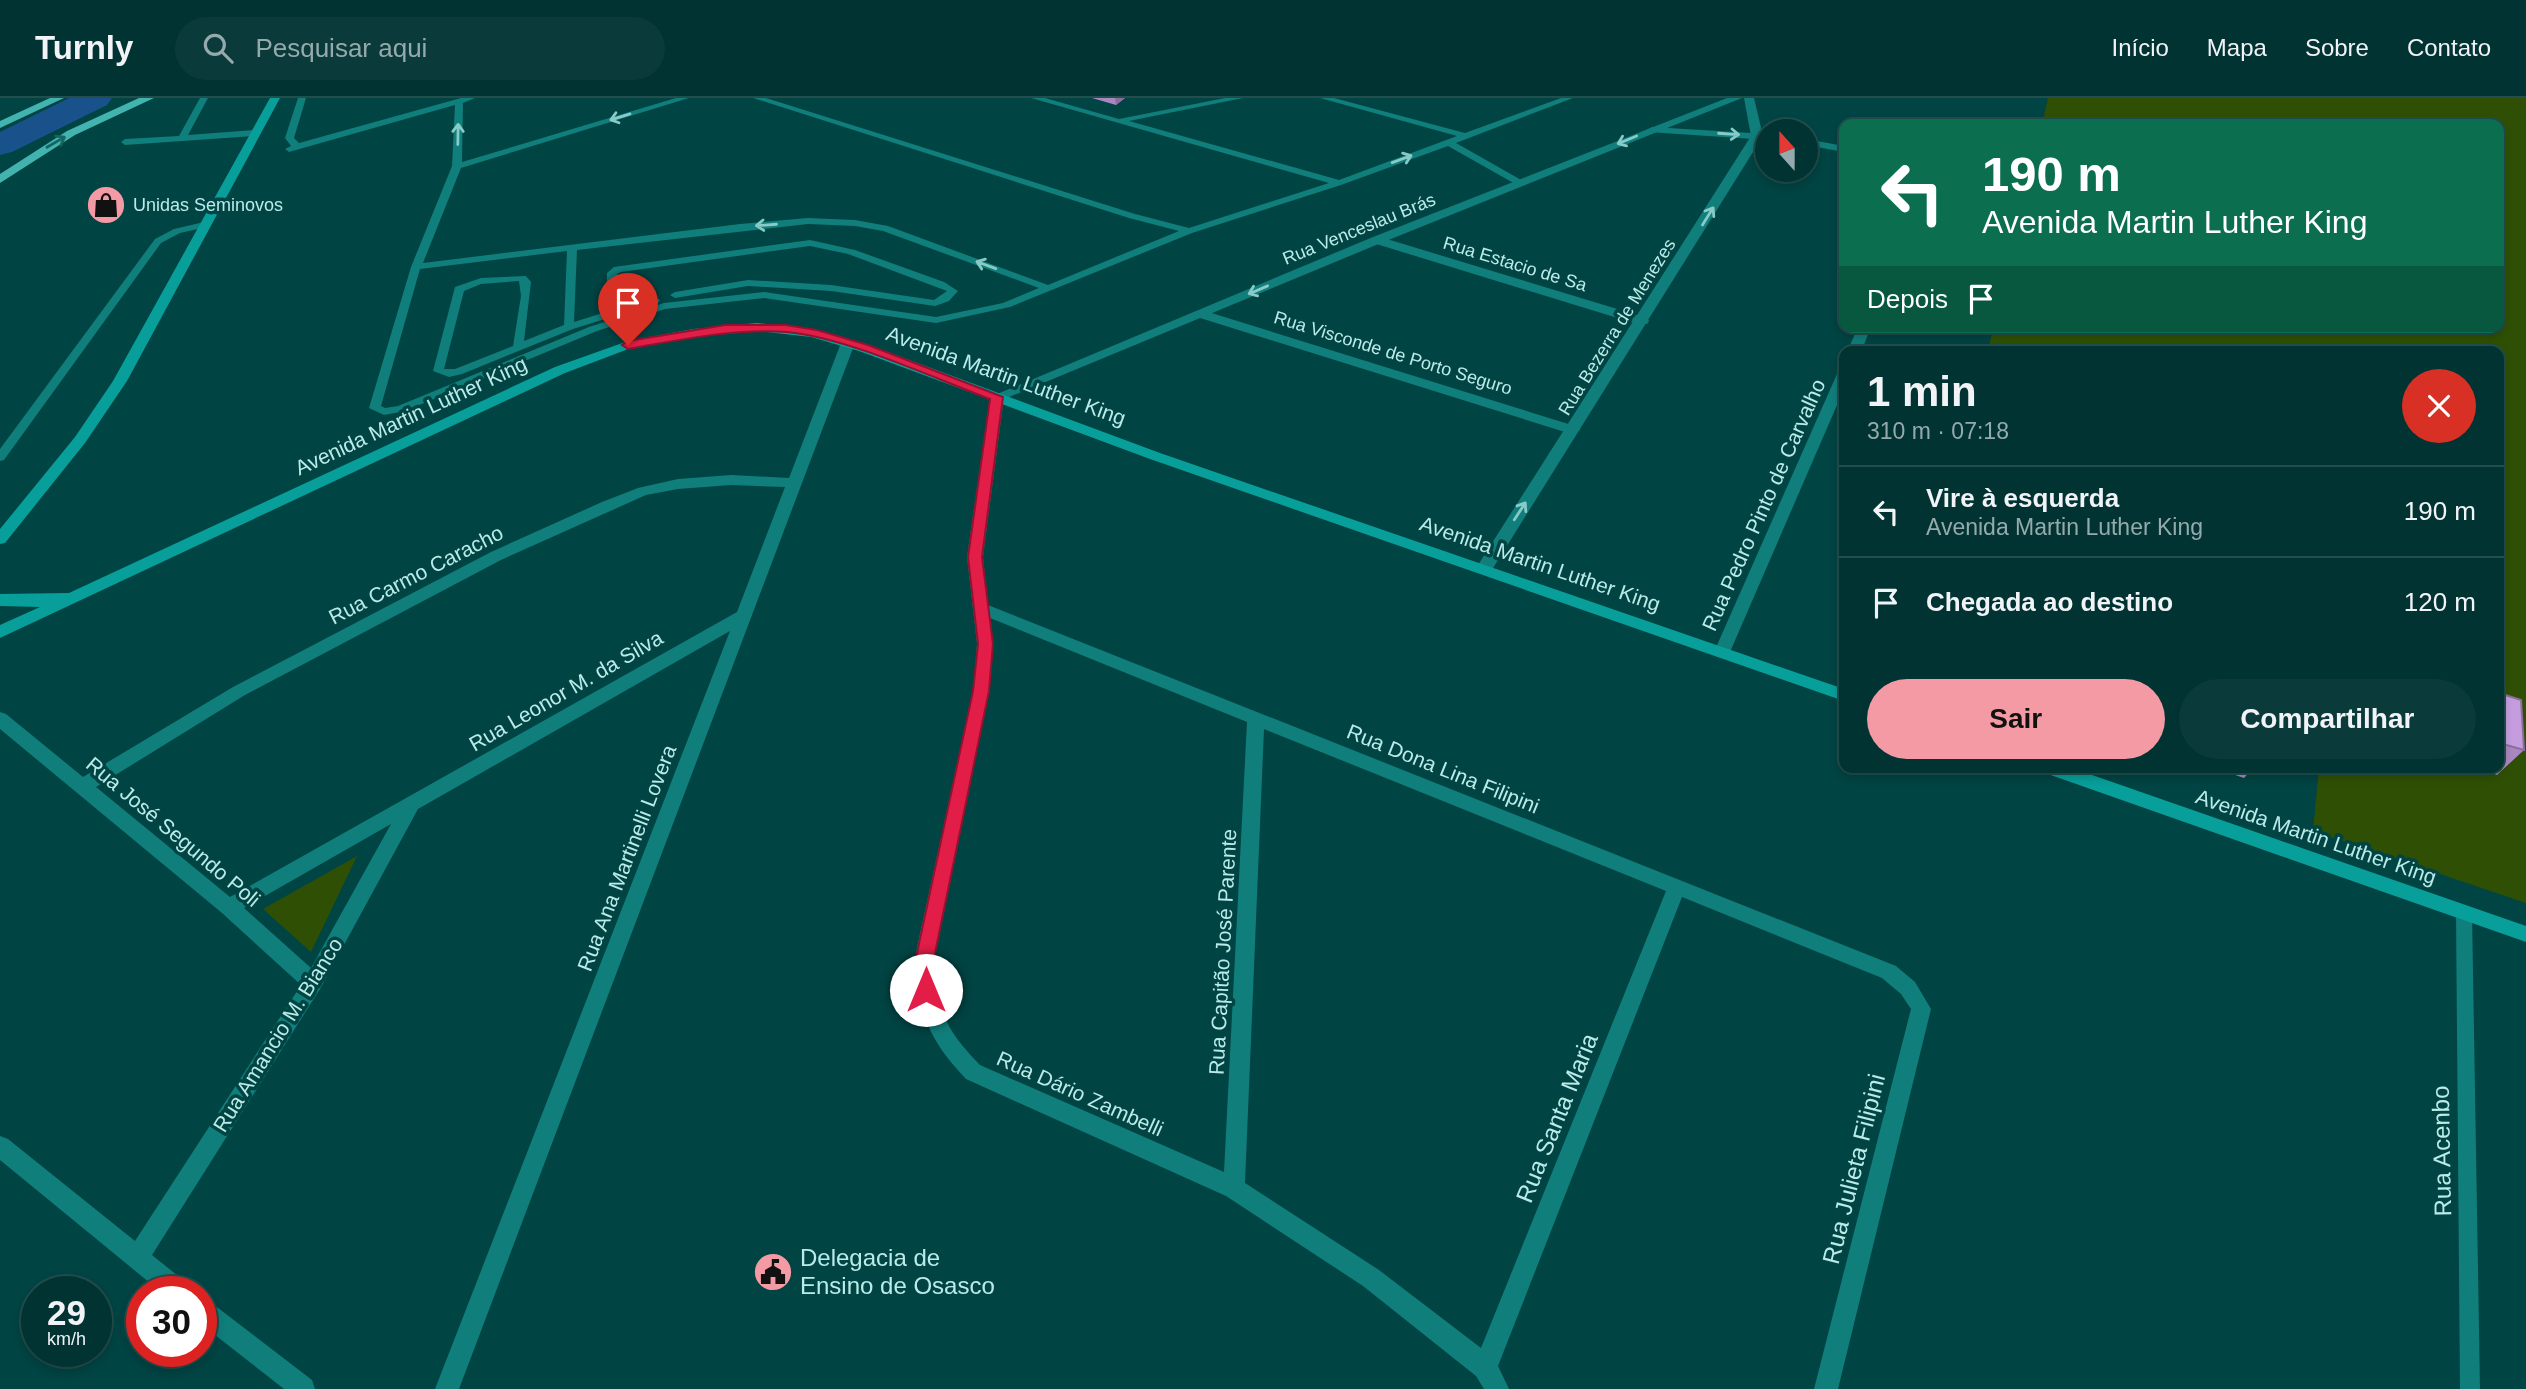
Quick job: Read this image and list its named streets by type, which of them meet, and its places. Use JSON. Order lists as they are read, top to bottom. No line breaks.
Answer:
{"streets":{"main road":["Avenida Martin Luther King"],"street":["Rua Venceslau Brás","Rua Estacio de Sa","Rua Bezerra de Menezes","Rua Visconde de Porto Seguro","Rua Pedro Pinto de Carvalho","Rua Carmo Caracho","Rua Leonor M. da Silva","Rua Dona Lina Filipini","Rua José Segundo Poli","Rua Ana Martinelli Lovera","Rua Capitão José Parente","Rua Amancio M. Bianco","Rua Dário Zambelli","Rua Santa Maria","Rua Julieta Filipini"],"lane":["Rua Acenbo"]},"crossings":[["Rua Venceslau Brás","Rua Estacio de Sa"],["Rua Venceslau Brás","Rua Visconde de Porto Seguro"],["Rua Venceslau Brás","Avenida Martin Luther King"],["Rua Venceslau Brás","Rua Dário Zambelli"],["Rua Estacio de Sa","Rua Bezerra de Menezes"],["Rua Bezerra de Menezes","Rua Visconde de Porto Seguro"],["Rua Bezerra de Menezes","Avenida Martin Luther King"],["Avenida Martin Luther King","Rua Pedro Pinto de Carvalho"],["Avenida Martin Luther King","Rua Ana Martinelli Lovera"],["Avenida Martin Luther King","Rua Dário Zambelli"],["Avenida Martin Luther King","Rua Acenbo"],["Rua Carmo Caracho","Rua José Segundo Poli"],["Rua Carmo Caracho","Rua Ana Martinelli Lovera"],["Rua Leonor M. da Silva","Rua José Segundo Poli"],["Rua Leonor M. da Silva","Rua Ana Martinelli Lovera"],["Rua Leonor M. da Silva","Rua Amancio M. Bianco"],["Rua Dona Lina Filipini","Rua Capitão José Parente"],["Rua Dona Lina Filipini","Rua Dário Zambelli"],["Rua Dona Lina Filipini","Rua Santa Maria"],["Rua Dona Lina Filipini","Rua Julieta Filipini"],["Rua José Segundo Poli","Rua Amancio M. Bianco"],["Rua Capitão José Parente","Rua Dário Zambelli"],["Rua Dário Zambelli","Rua Santa Maria"]],"one_way":["Rua Venceslau Brás","Rua Bezerra de Menezes"],"places":{"shop":["Unidas Seminovos"],"public building":["Delegacia de Ensino de Osasco"]},"north":"top","page":{"header":"Turnly","search":"Pesquisar aqui","nav":["Início","Mapa","Sobre","Contato"],"turn":["190 m","Avenida Martin Luther King"],"then":"Depois","heading":["1 min","310 m · 07:18"],"list":[{"name":"Vire à esquerda","note":"Avenida Martin Luther King","value":"190 m"},{"name":"Chegada ao destino","value":"120 m"}],"buttons":["Sair","Compartilhar"],"speed":"29 km/h","limit":"30"}}
